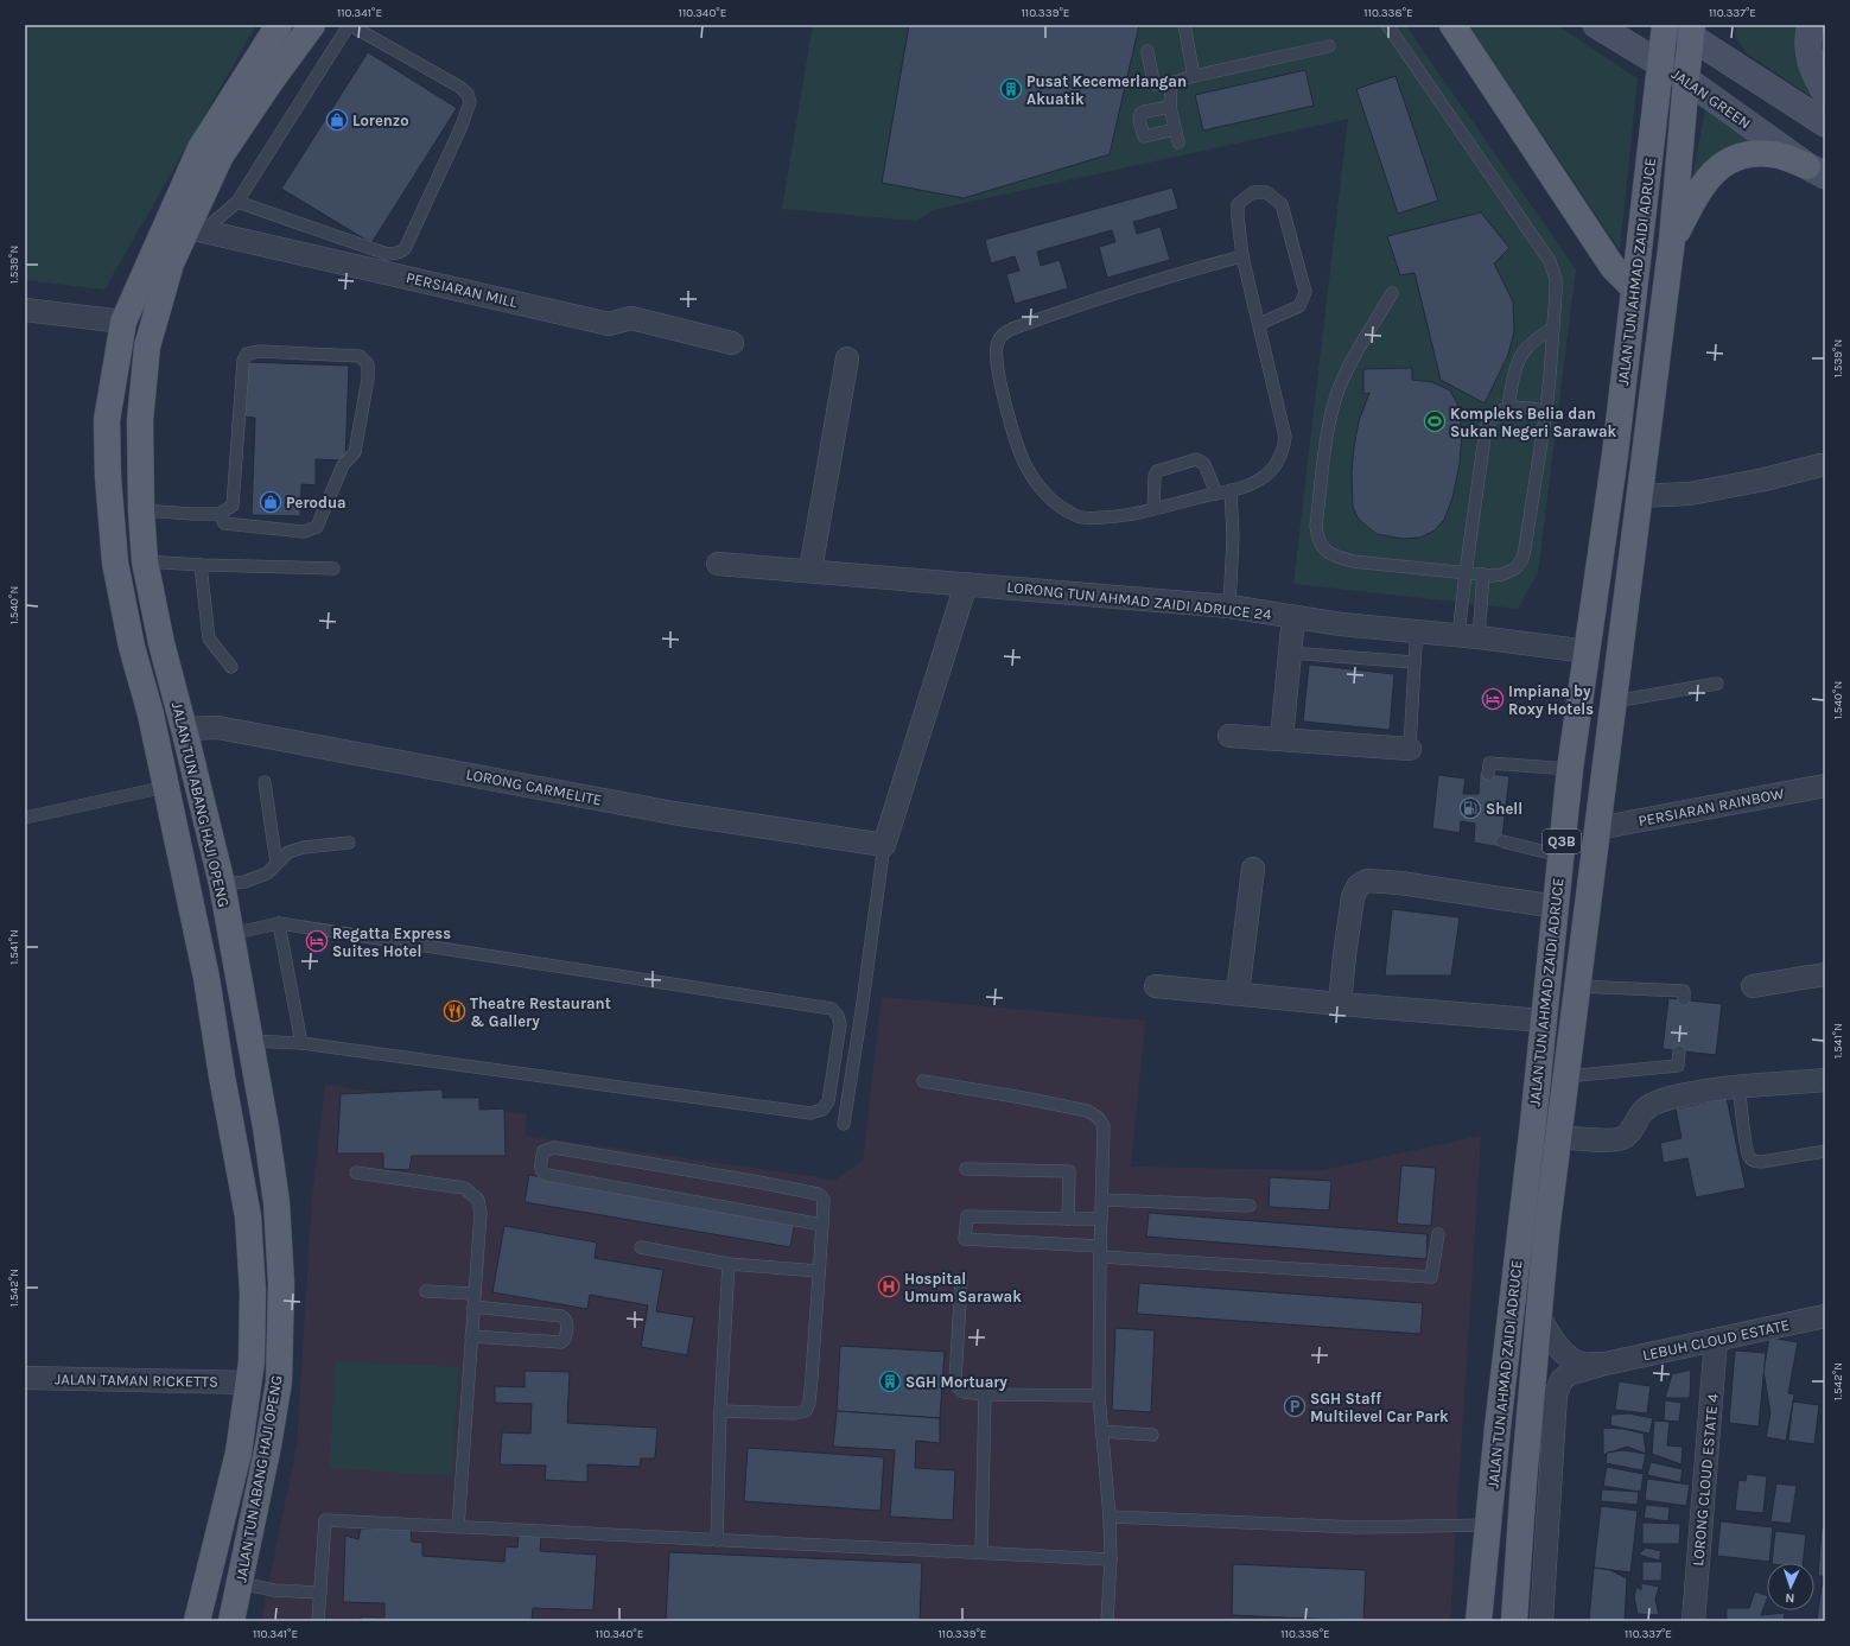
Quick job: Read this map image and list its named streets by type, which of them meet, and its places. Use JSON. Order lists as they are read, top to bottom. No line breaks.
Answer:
{"streets":{"main road":["JALAN GREEN","JALAN TUN AHMAD ZAIDI ADRUCE","JALAN TUN ABANG HAJI OPENG","Q3B"],"street":["PERSIARAN MILL","LORONG TUN AHMAD ZAIDI ADRUCE 24","LORONG CARMELITE","PERSIARAN RAINBOW","LEBUH CLOUD ESTATE","JALAN TAMAN RICKETTS","LORONG CLOUD ESTATE 4"]},"crossings":[["JALAN GREEN","JALAN TUN AHMAD ZAIDI ADRUCE"],["JALAN TUN AHMAD ZAIDI ADRUCE","LORONG TUN AHMAD ZAIDI ADRUCE 24"],["JALAN TUN AHMAD ZAIDI ADRUCE","PERSIARAN RAINBOW"],["PERSIARAN MILL","JALAN TUN ABANG HAJI OPENG"],["LORONG CARMELITE","JALAN TUN ABANG HAJI OPENG"],["JALAN TUN ABANG HAJI OPENG","JALAN TAMAN RICKETTS"],["LEBUH CLOUD ESTATE","LORONG CLOUD ESTATE 4"]],"places":{"building":["Pusat Kecemerlangan Akuatik","SGH Mortuary"],"shop":["Lorenzo","Perodua"],"sports":["Kompleks Belia dan Sukan Negeri Sarawak"],"hotel":["Impiana by Roxy Hotels","Regatta Express Suites Hotel"],"fuel station":["Shell"],"restaurant":["Theatre Restaurant & Gallery"],"hospital":["Hospital Umum Sarawak"],"parking":["SGH Staff Multilevel Car Park"]},"north":"bottom","coordinates":["110.341°E","110.340°E","110.339°E","110.338°E","110.337°E","1.539°N","1.540°N","1.541°N","1.542°N"]}
